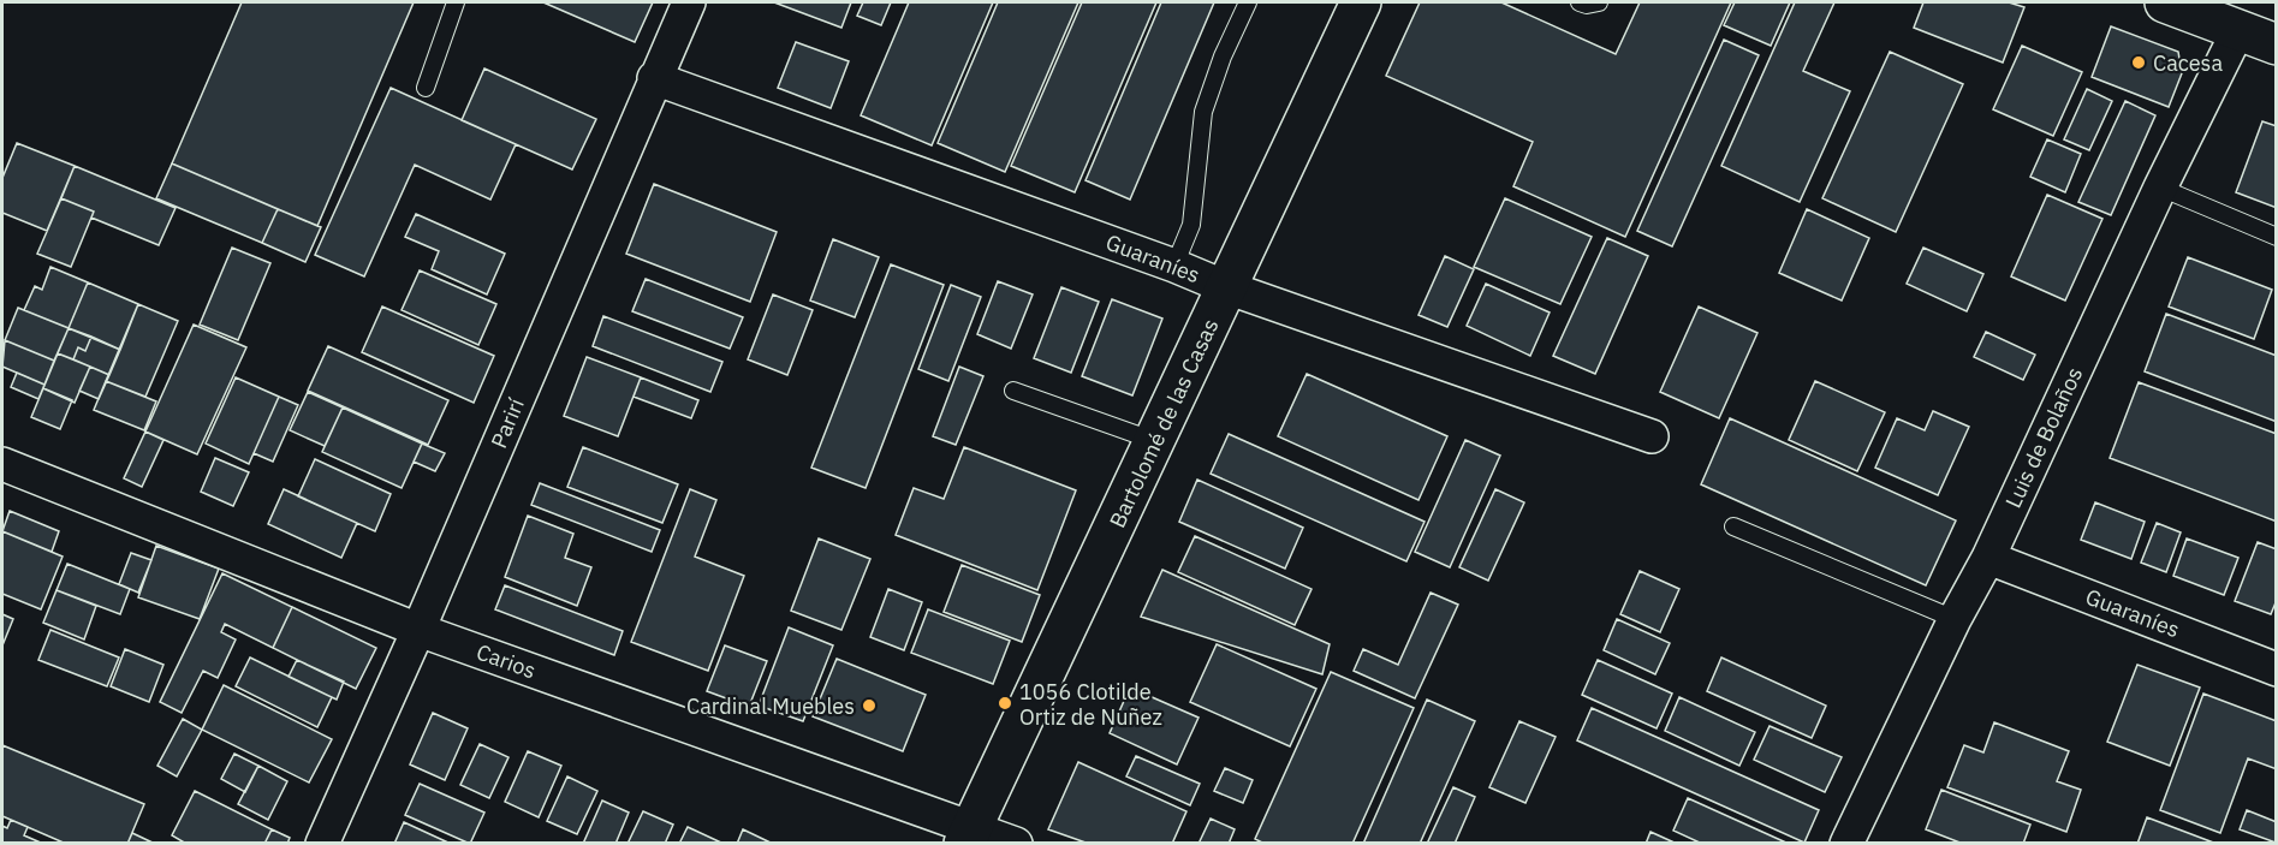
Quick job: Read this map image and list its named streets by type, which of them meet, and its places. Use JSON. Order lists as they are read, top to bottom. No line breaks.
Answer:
{"streets":{"main road":["Bartolomé de las Casas"],"street":["Guaraníes","Parirí","Luis de Bolaños","Carios"]},"crossings":[["Guaraníes","Parirí"],["Guaraníes","Bartolomé de las Casas"],["Guaraníes","Luis de Bolaños"],["Parirí","Carios"],["Bartolomé de las Casas","Carios"]],"places":["Cacesa","1056 Clotilde Ortiz de Nuñez","Cardinal Muebles"]}
